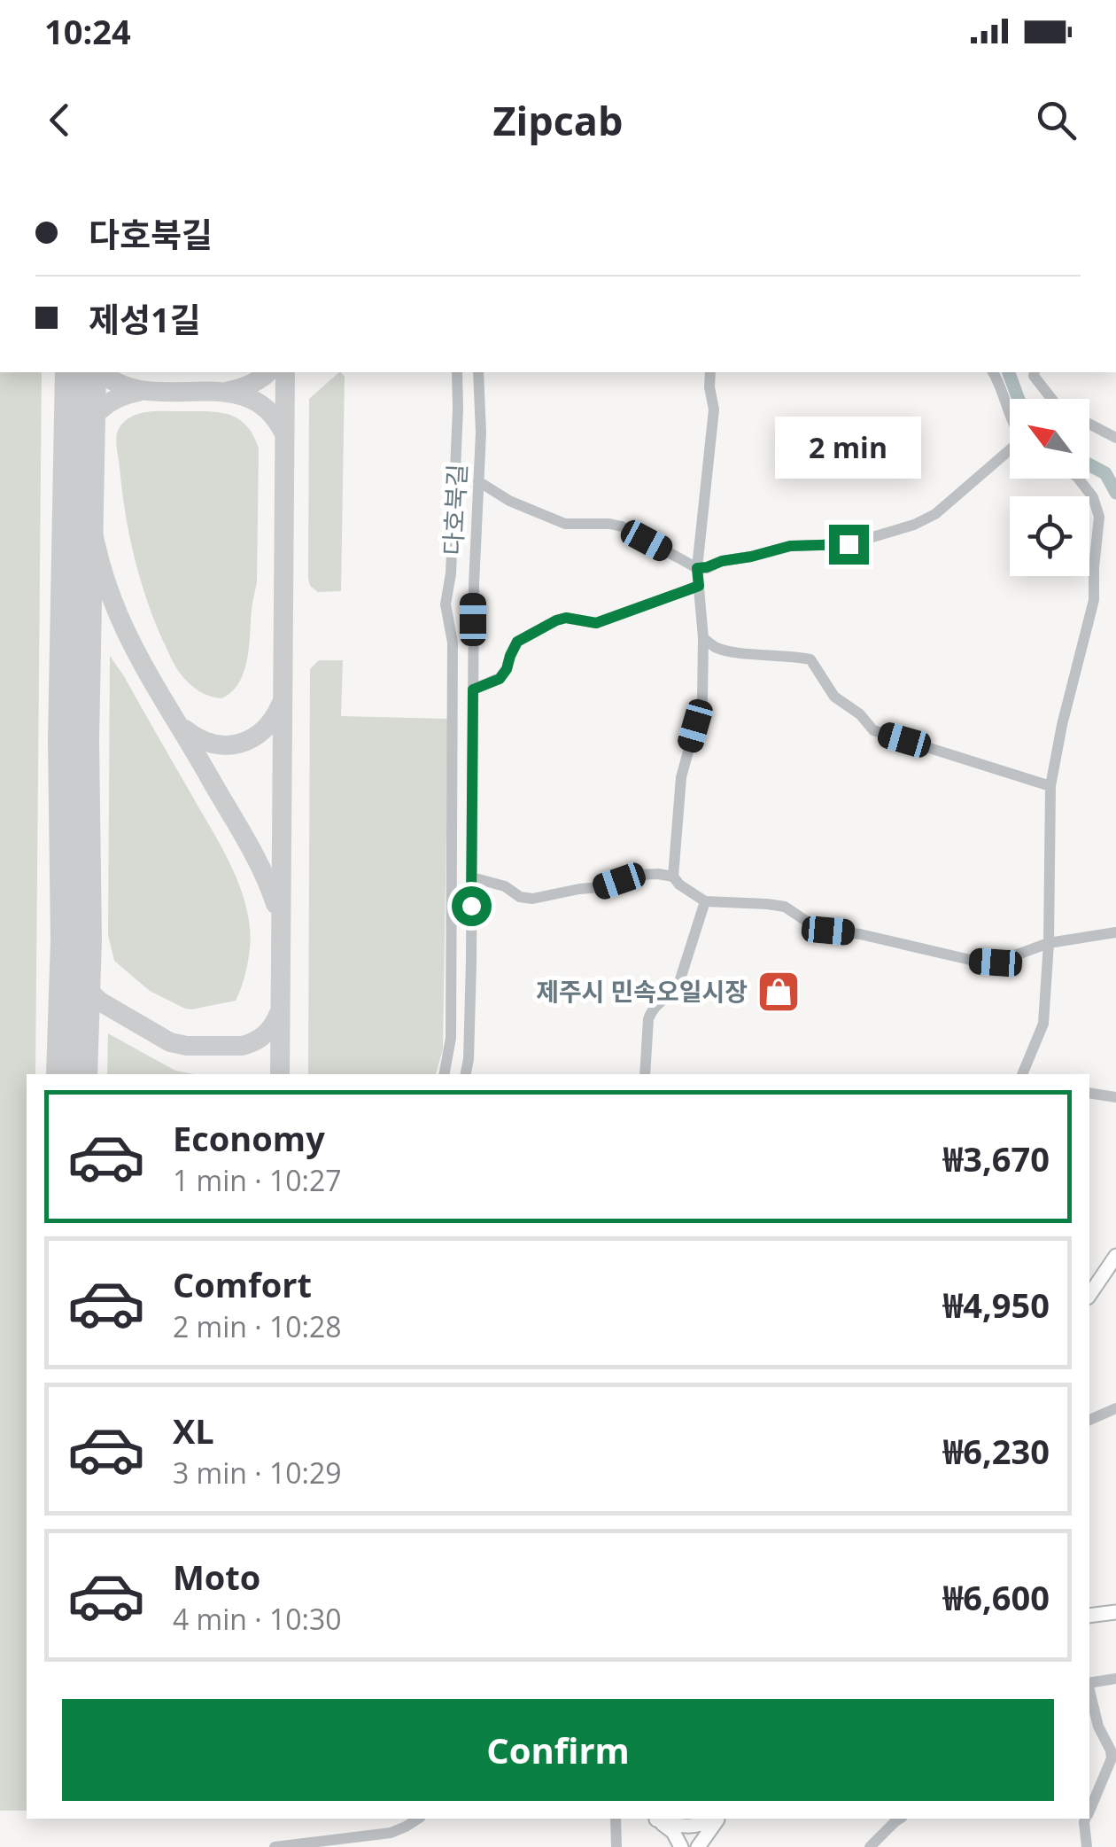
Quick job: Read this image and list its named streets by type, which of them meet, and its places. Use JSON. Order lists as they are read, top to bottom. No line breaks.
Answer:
{"streets":{"street":["다호북길"]},"places":{"shop":["제주시 민속오일시장"]},"north":"top left","page":{"status":"10:24","header":"Zipcab","banner":["다호북길","제성1길"],"bubble":"2 min","list":[{"name":"Economy","note":"1 min · 10:27","value":"₩3,670"},{"name":"Comfort","note":"2 min · 10:28","value":"₩4,950"},{"name":"XL","note":"3 min · 10:29","value":"₩6,230"},{"name":"Moto","note":"4 min · 10:30","value":"₩6,600"}],"buttons":"Confirm"}}
